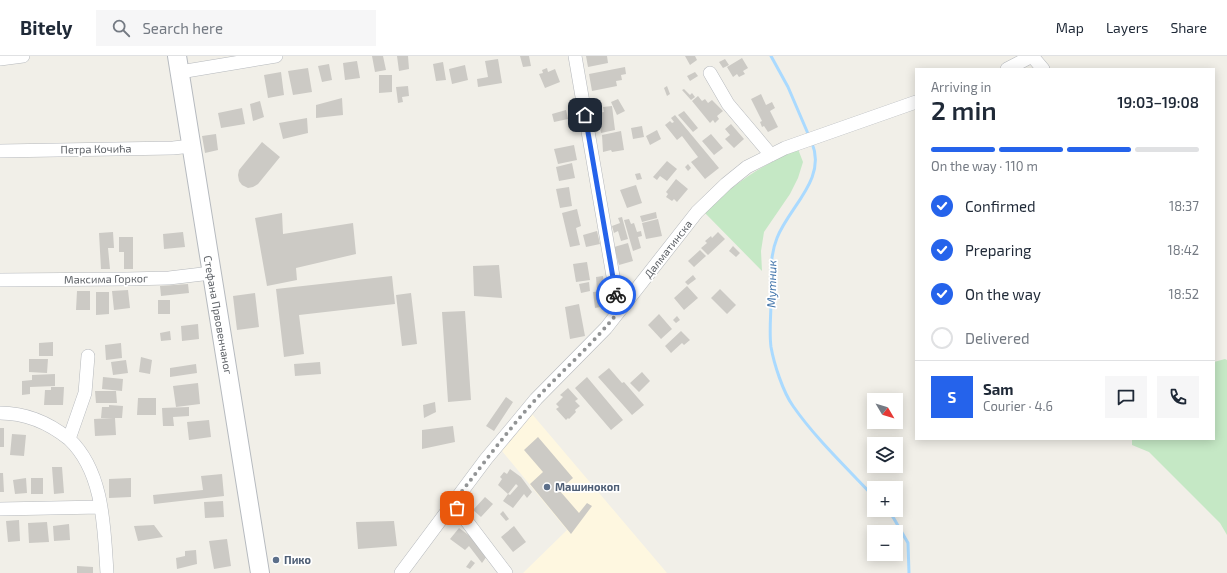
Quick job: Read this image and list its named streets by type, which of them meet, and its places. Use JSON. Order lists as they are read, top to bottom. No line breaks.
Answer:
{"streets":{"street":["Петра Кочића","Далматинска","Максима Горког","Стефана Првовенчаног"]},"crossings":[["Петра Кочића","Стефана Првовенчаног"],["Максима Горког","Стефана Првовенчаног"]],"water":["Мутник"],"places":["Машинокоп","Пико"],"north":"bottom right","page":{"header":"Bitely","search":"Search here","nav":["Map","Layers","Share"],"heading":["2 min","Arriving in","19:03–19:08"],"panel":["Sam","Courier · 4.6"],"bar":"On the way · 110 m","list":[["Confirmed","18:37"],["Preparing","18:42"],["On the way","18:52"],"Delivered"],"round":"S","map_buttons":["+","−"]}}
